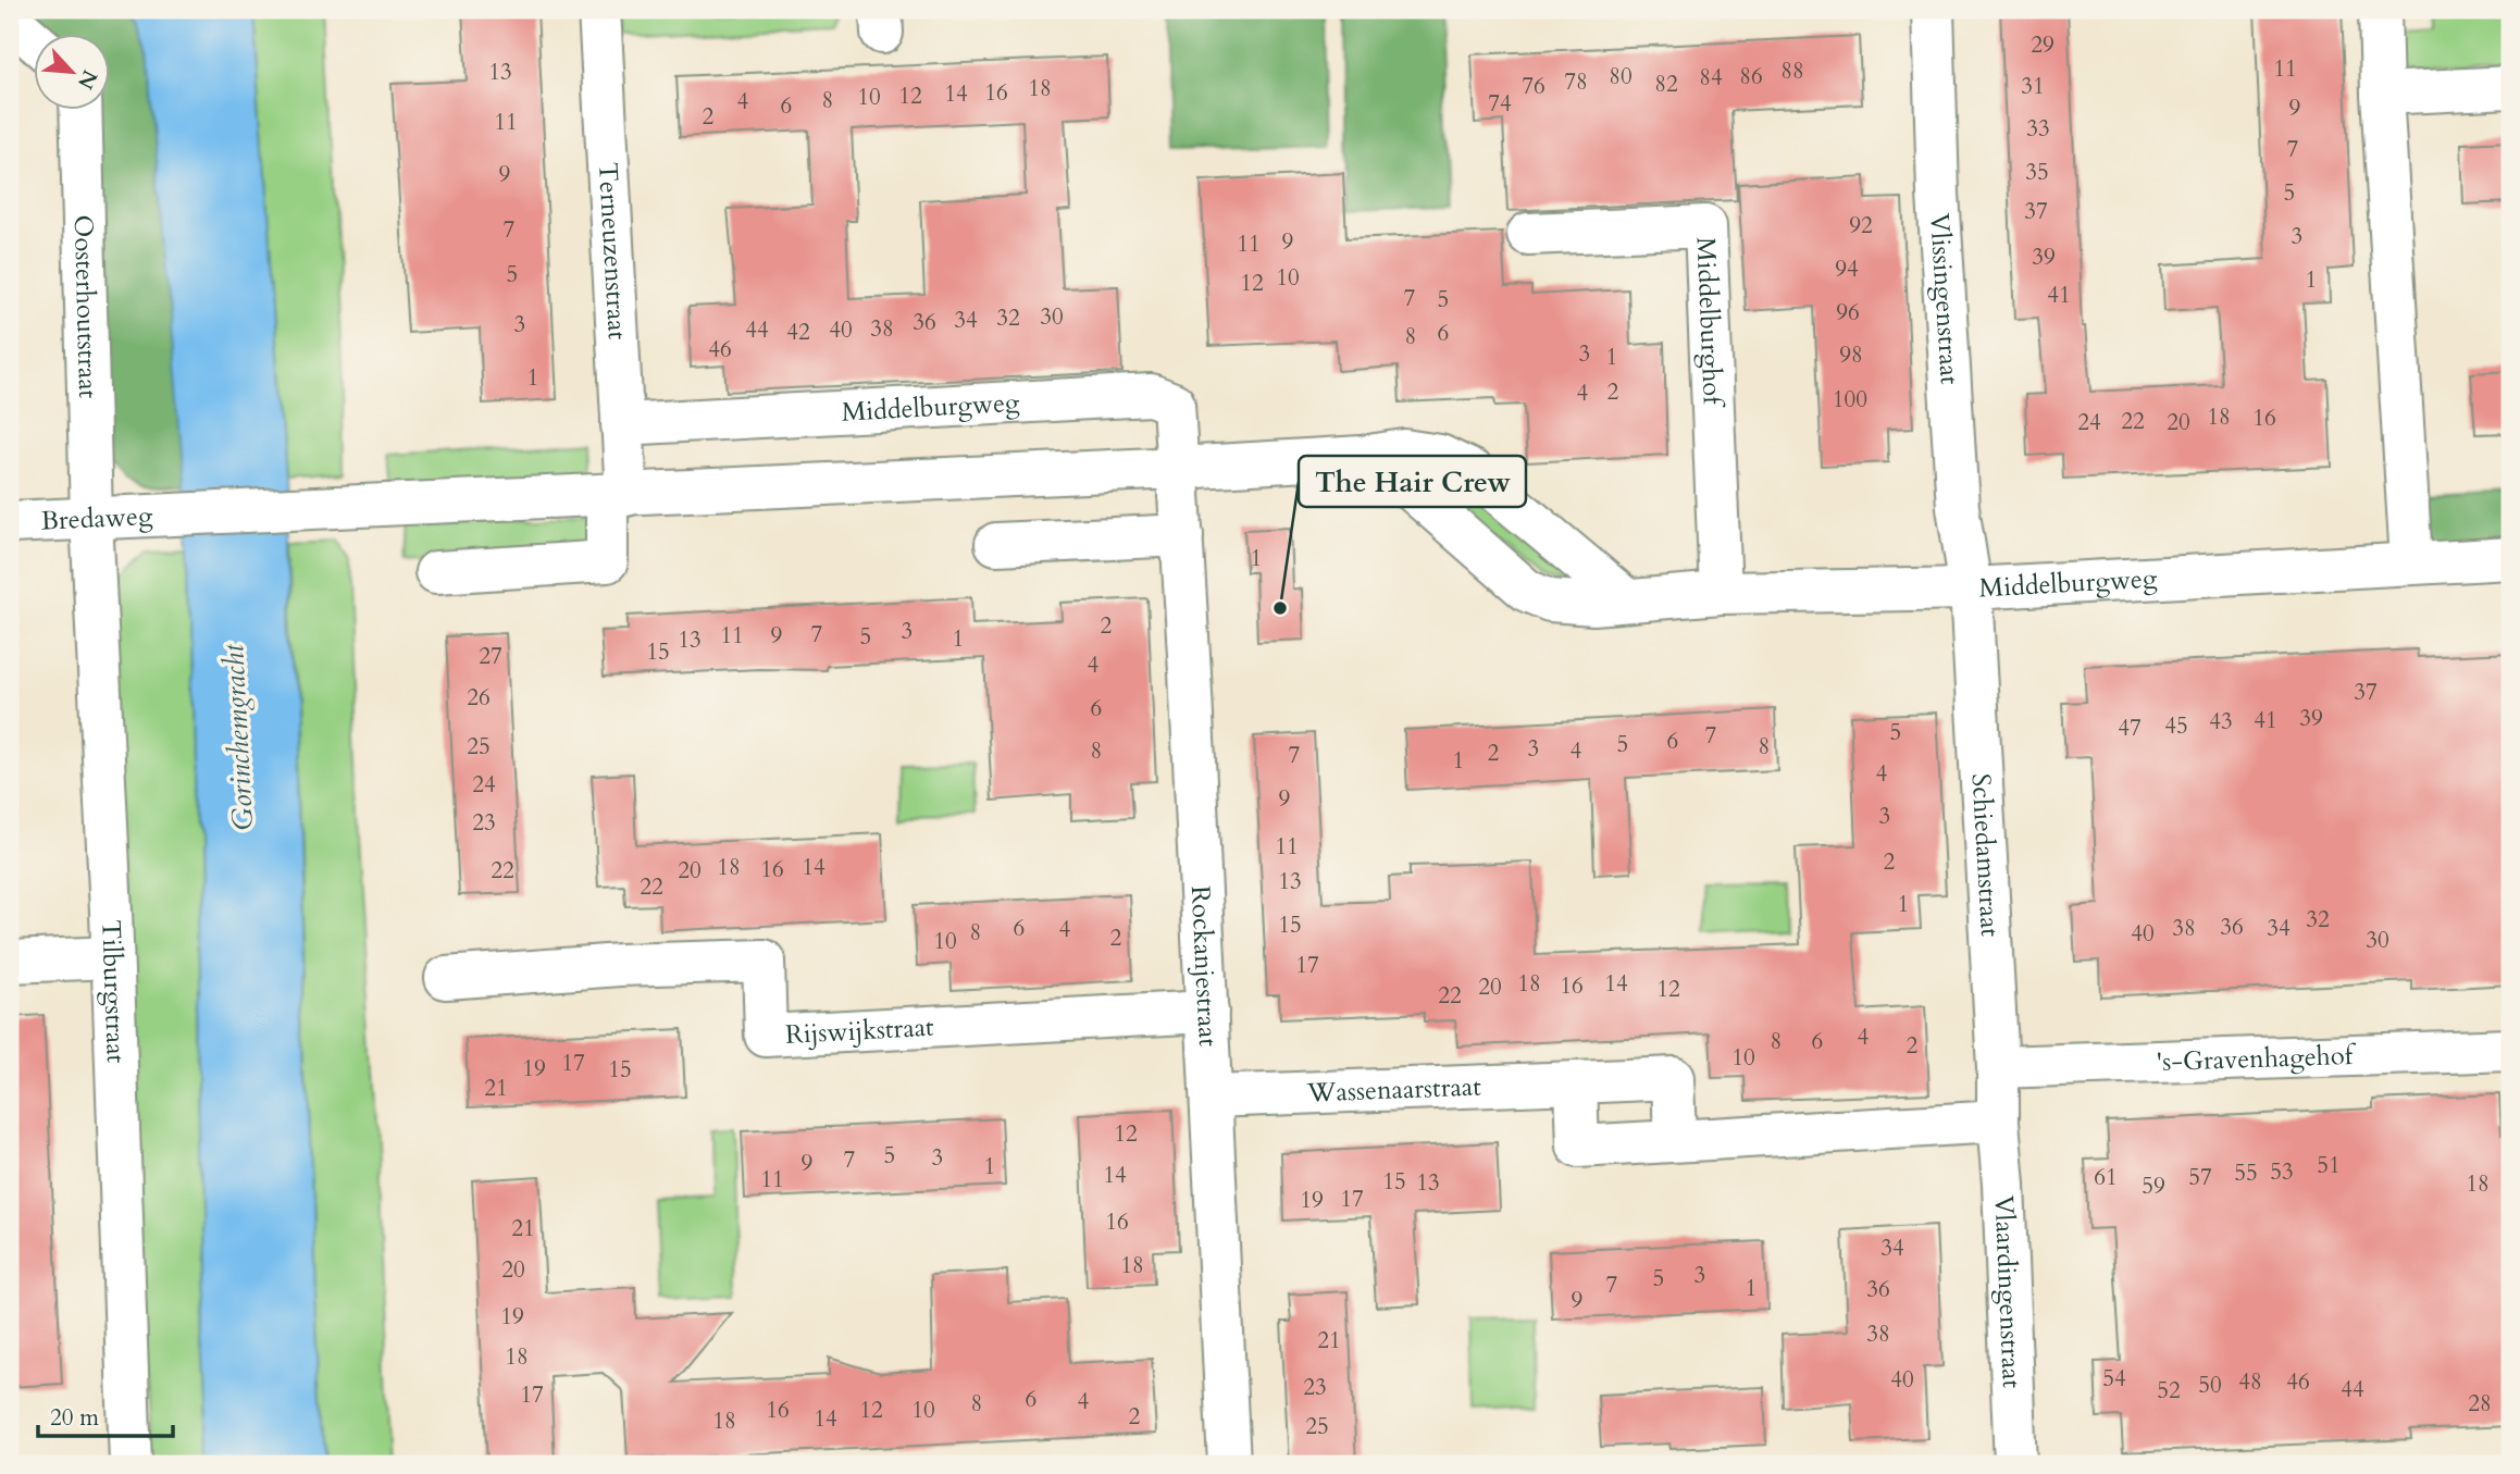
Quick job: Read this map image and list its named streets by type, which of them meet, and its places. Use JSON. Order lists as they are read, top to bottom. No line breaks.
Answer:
{"streets":{"street":["Terneuzenstraat","Vlissingenstraat","Oosterhoutstraat","Middelburghof","Middelburgweg","Bredaweg","Schiedamstraat","Rockanjestraat","Tilburgstraat","Rijswijkstraat","'s-Gravenhagehof","Wassenaarstraat","Vlaardingenstraat"]},"crossings":[["Terneuzenstraat","Middelburgweg"],["Terneuzenstraat","Bredaweg"],["Vlissingenstraat","Middelburgweg"],["Vlissingenstraat","Schiedamstraat"],["Oosterhoutstraat","Bredaweg"],["Oosterhoutstraat","Tilburgstraat"],["Middelburghof","Middelburgweg"],["Middelburgweg","Schiedamstraat"],["Middelburgweg","Rockanjestraat"],["Bredaweg","Tilburgstraat"],["Schiedamstraat","'s-Gravenhagehof"],["Schiedamstraat","Vlaardingenstraat"],["Rockanjestraat","Rijswijkstraat"],["Rockanjestraat","Wassenaarstraat"]],"water":["Gorinchemgracht"],"places":["The Hair Crew"],"house_numbers":["29","11","88","13","80","86","84","78","82","76","31","18","16","14","12","10","8","4","74","6","9","2","11","33","7","35","9","5","37","92","7","3","9","11","39","94","5","10","1","12","41","7","5","96","30","32","34","36","3","38","44","40","42","6","8","46","3","98","1","1","2","4","100","18","16","22","24","20","1","2","3","7","11","9","5","1","13","15","27","4","37","26","6","39","41","43","45","47","5","7","6","5","25","8","3","8","4","2","7","1","4","24","9","3","23","11","2","18","14","16","22","20","13","22","1","32","15","36","6","38","34","4","8","40","2","30","10","17","18","14","16","20","12","22","4","8","6","2","10","17","19","15","21","12","5","3","7","9","51","1","53","55","14","61","57","11","15","13","18","59","17","19","16","21","34","18","20","3","5","7","1","36","9","19","38","21","18","54","40","48","46","50","23","44","52","17","6","4","8","28","16","12","10","2","14","18","25"],"scale_bar":"20 m","north":"bottom right"}
